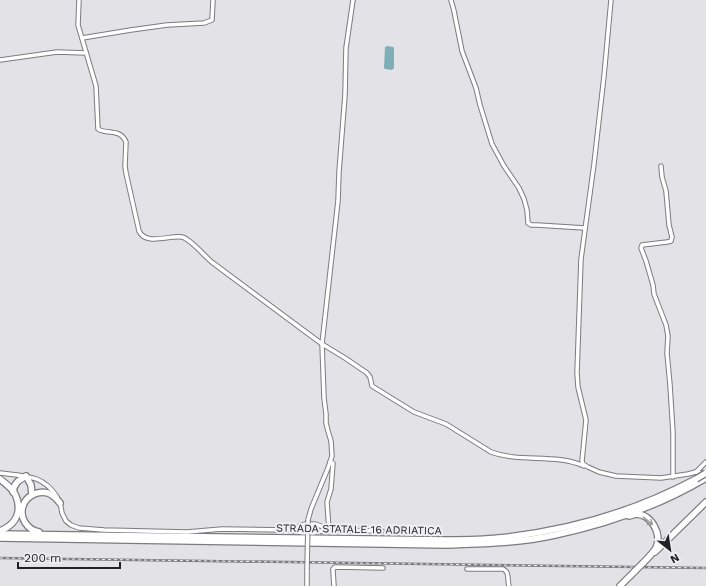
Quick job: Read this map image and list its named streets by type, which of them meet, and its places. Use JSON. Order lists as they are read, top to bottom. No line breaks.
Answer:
{"streets":{"highway":["STRADA STATALE 16 ADRIATICA"]},"scale_bar":"200 m","north":"bottom right"}
